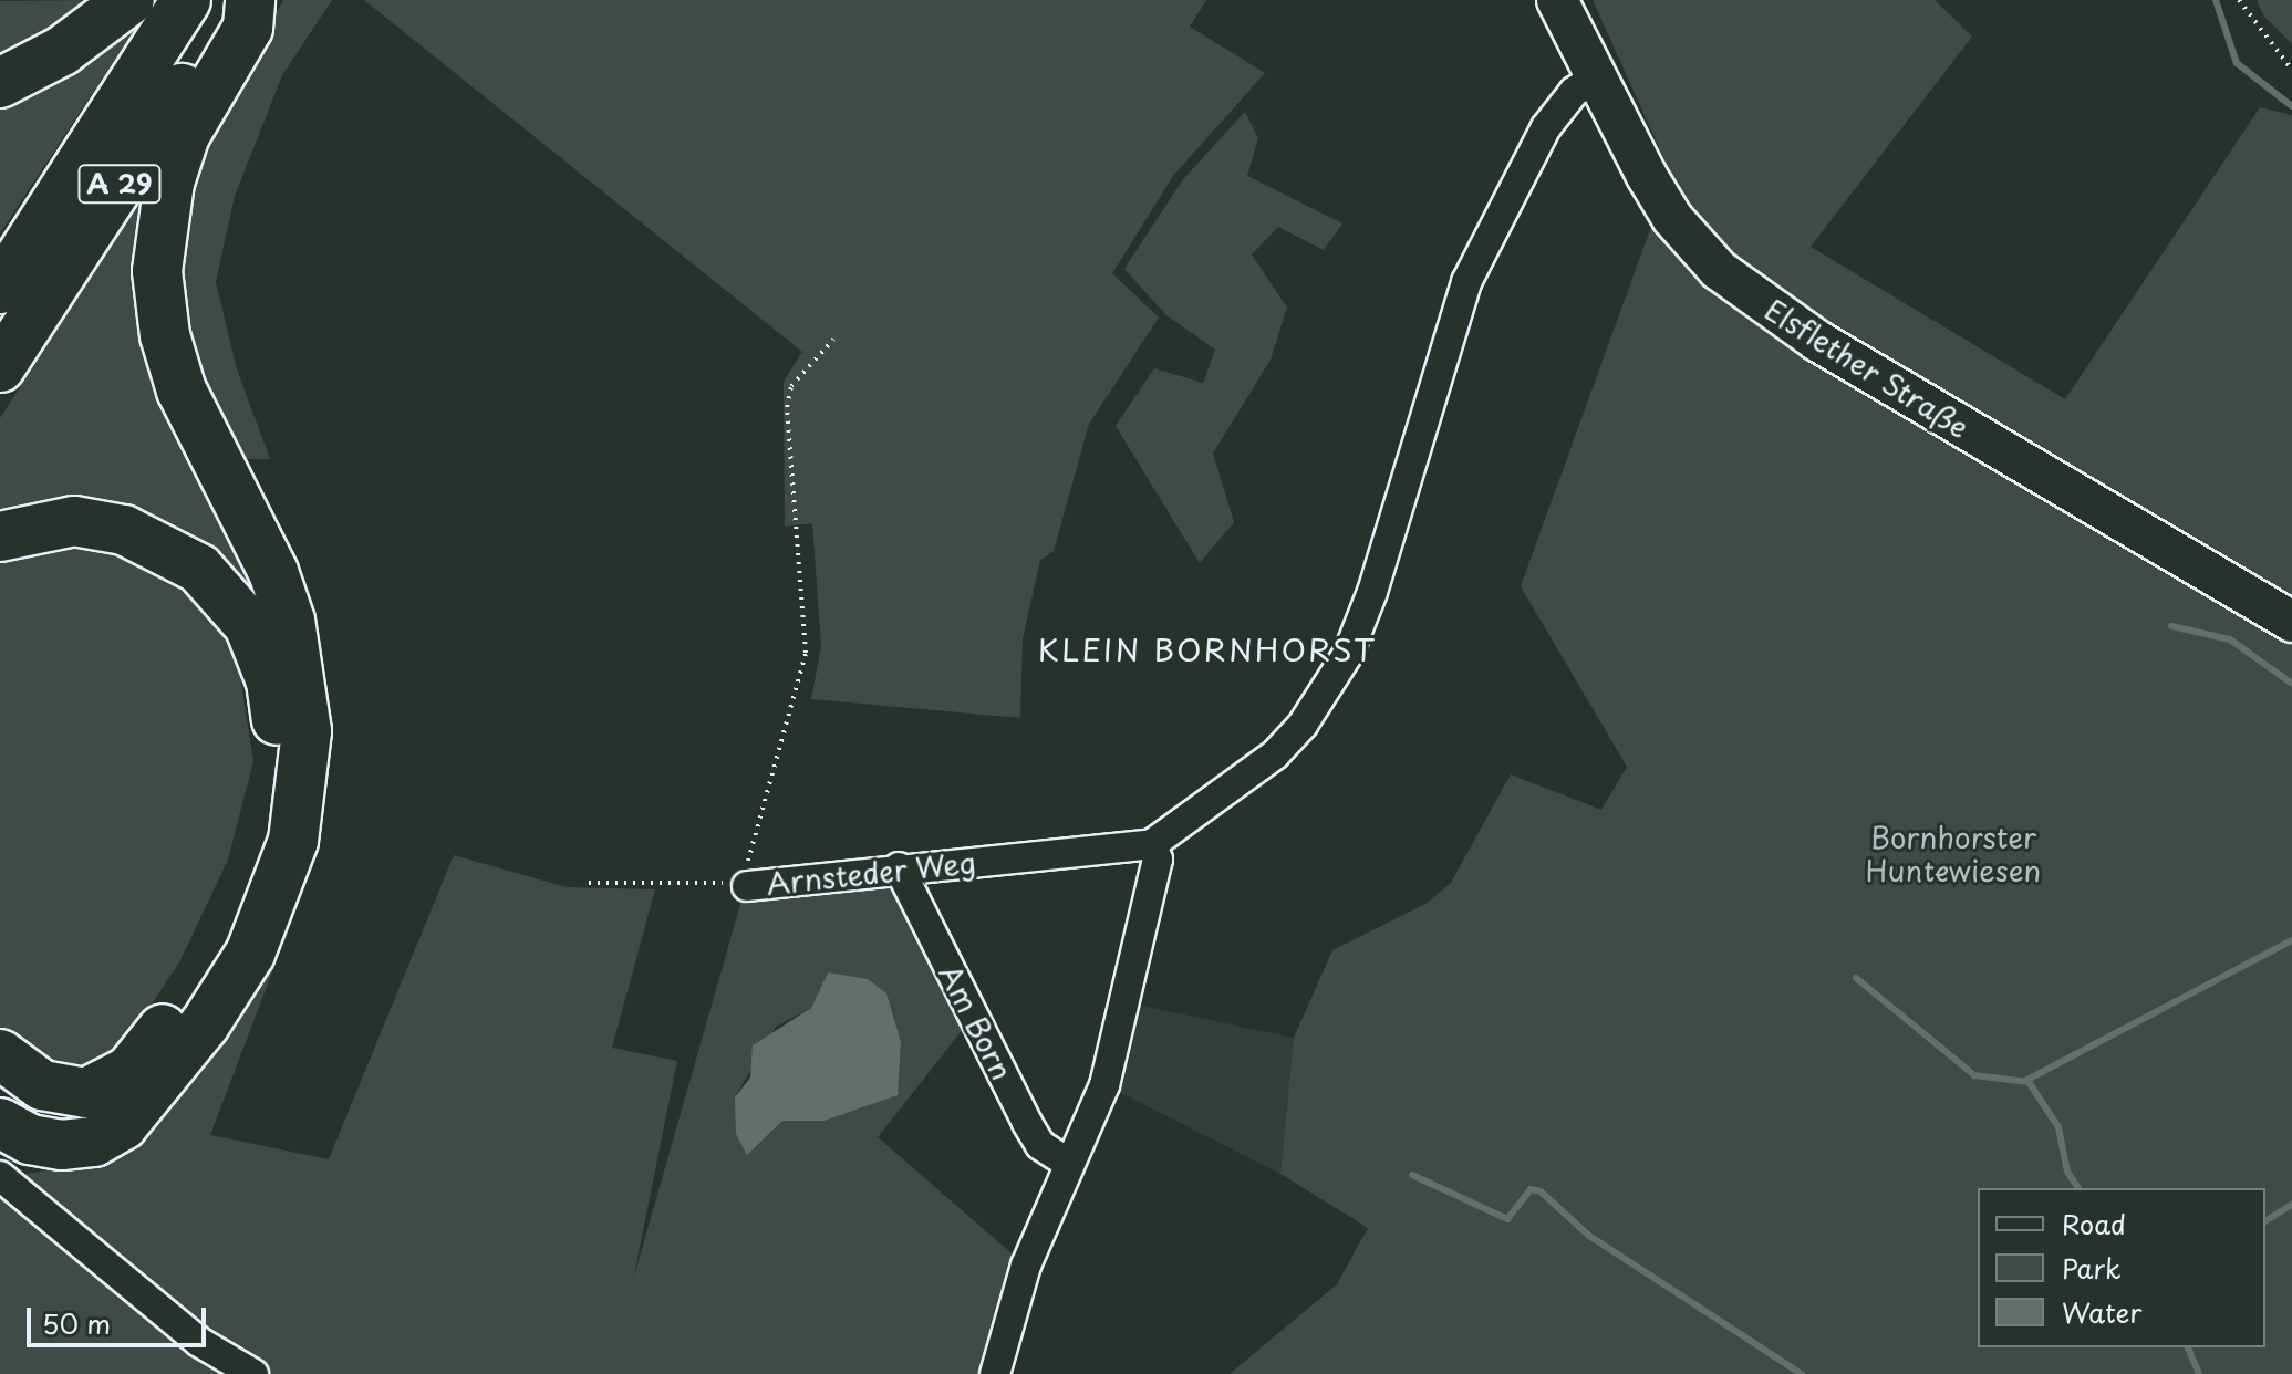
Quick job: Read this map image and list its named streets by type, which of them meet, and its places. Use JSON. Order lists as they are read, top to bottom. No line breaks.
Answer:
{"streets":{"highway":["A 29"],"main road":["Elsflether Straße"],"street":["Arnsteder Weg","Am Born"]},"crossings":[["Arnsteder Weg","Am Born"]],"districts":["KLEIN BORNHORST"],"parks":["Bornhorster Huntewiesen"],"legend":["Road","Park","Water"],"scale_bar":"50 m"}
